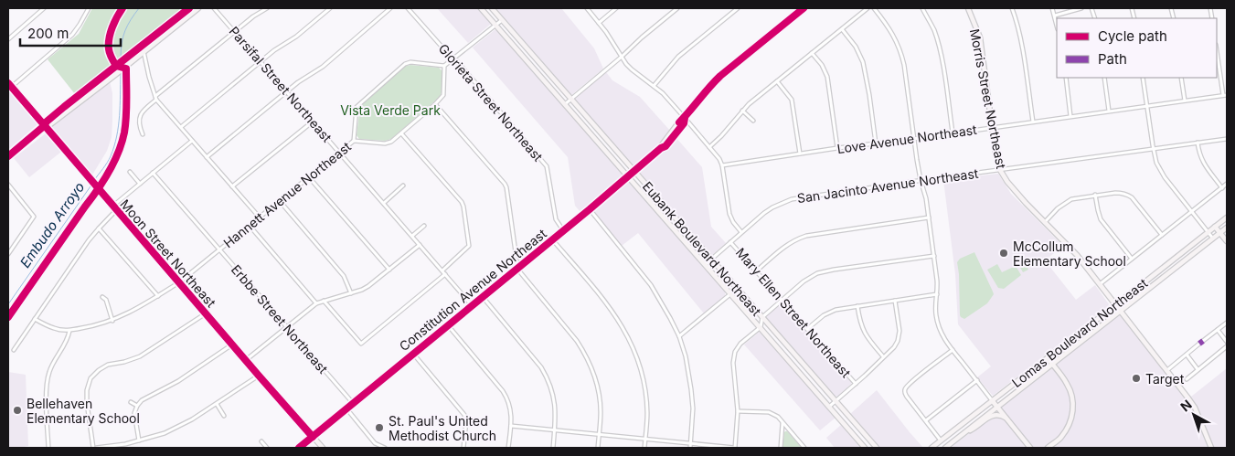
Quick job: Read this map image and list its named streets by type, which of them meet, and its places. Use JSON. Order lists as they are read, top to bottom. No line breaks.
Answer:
{"streets":{"street":["Parsifal Street Northeast","Morris Street Northeast","Glorieta Street Northeast","Love Avenue Northeast","San Jacinto Avenue Northeast","Hannett Avenue Northeast","Eubank Boulevard Northeast","Moon Street Northeast","Constitution Avenue Northeast","Mary Ellen Street Northeast","Erbbe Street Northeast","Lomas Boulevard Northeast"]},"crossings":[["Parsifal Street Northeast","Hannett Avenue Northeast"],["Parsifal Street Northeast","Constitution Avenue Northeast"],["Morris Street Northeast","Love Avenue Northeast"],["Morris Street Northeast","San Jacinto Avenue Northeast"],["Morris Street Northeast","Lomas Boulevard Northeast"],["Glorieta Street Northeast","Constitution Avenue Northeast"],["Love Avenue Northeast","Mary Ellen Street Northeast"],["San Jacinto Avenue Northeast","Eubank Boulevard Northeast"],["San Jacinto Avenue Northeast","Mary Ellen Street Northeast"],["Hannett Avenue Northeast","Moon Street Northeast"],["Hannett Avenue Northeast","Erbbe Street Northeast"],["Eubank Boulevard Northeast","Constitution Avenue Northeast"],["Moon Street Northeast","Constitution Avenue Northeast"],["Constitution Avenue Northeast","Mary Ellen Street Northeast"],["Constitution Avenue Northeast","Erbbe Street Northeast"]],"water":["Embudo Arroyo"],"parks":["Vista Verde Park"],"places":["McCollum Elementary School","Target","Bellehaven Elementary School","St. Paul's United Methodist Church"],"legend":["Cycle path","Path"],"scale_bar":"200 m","north":"top left"}
